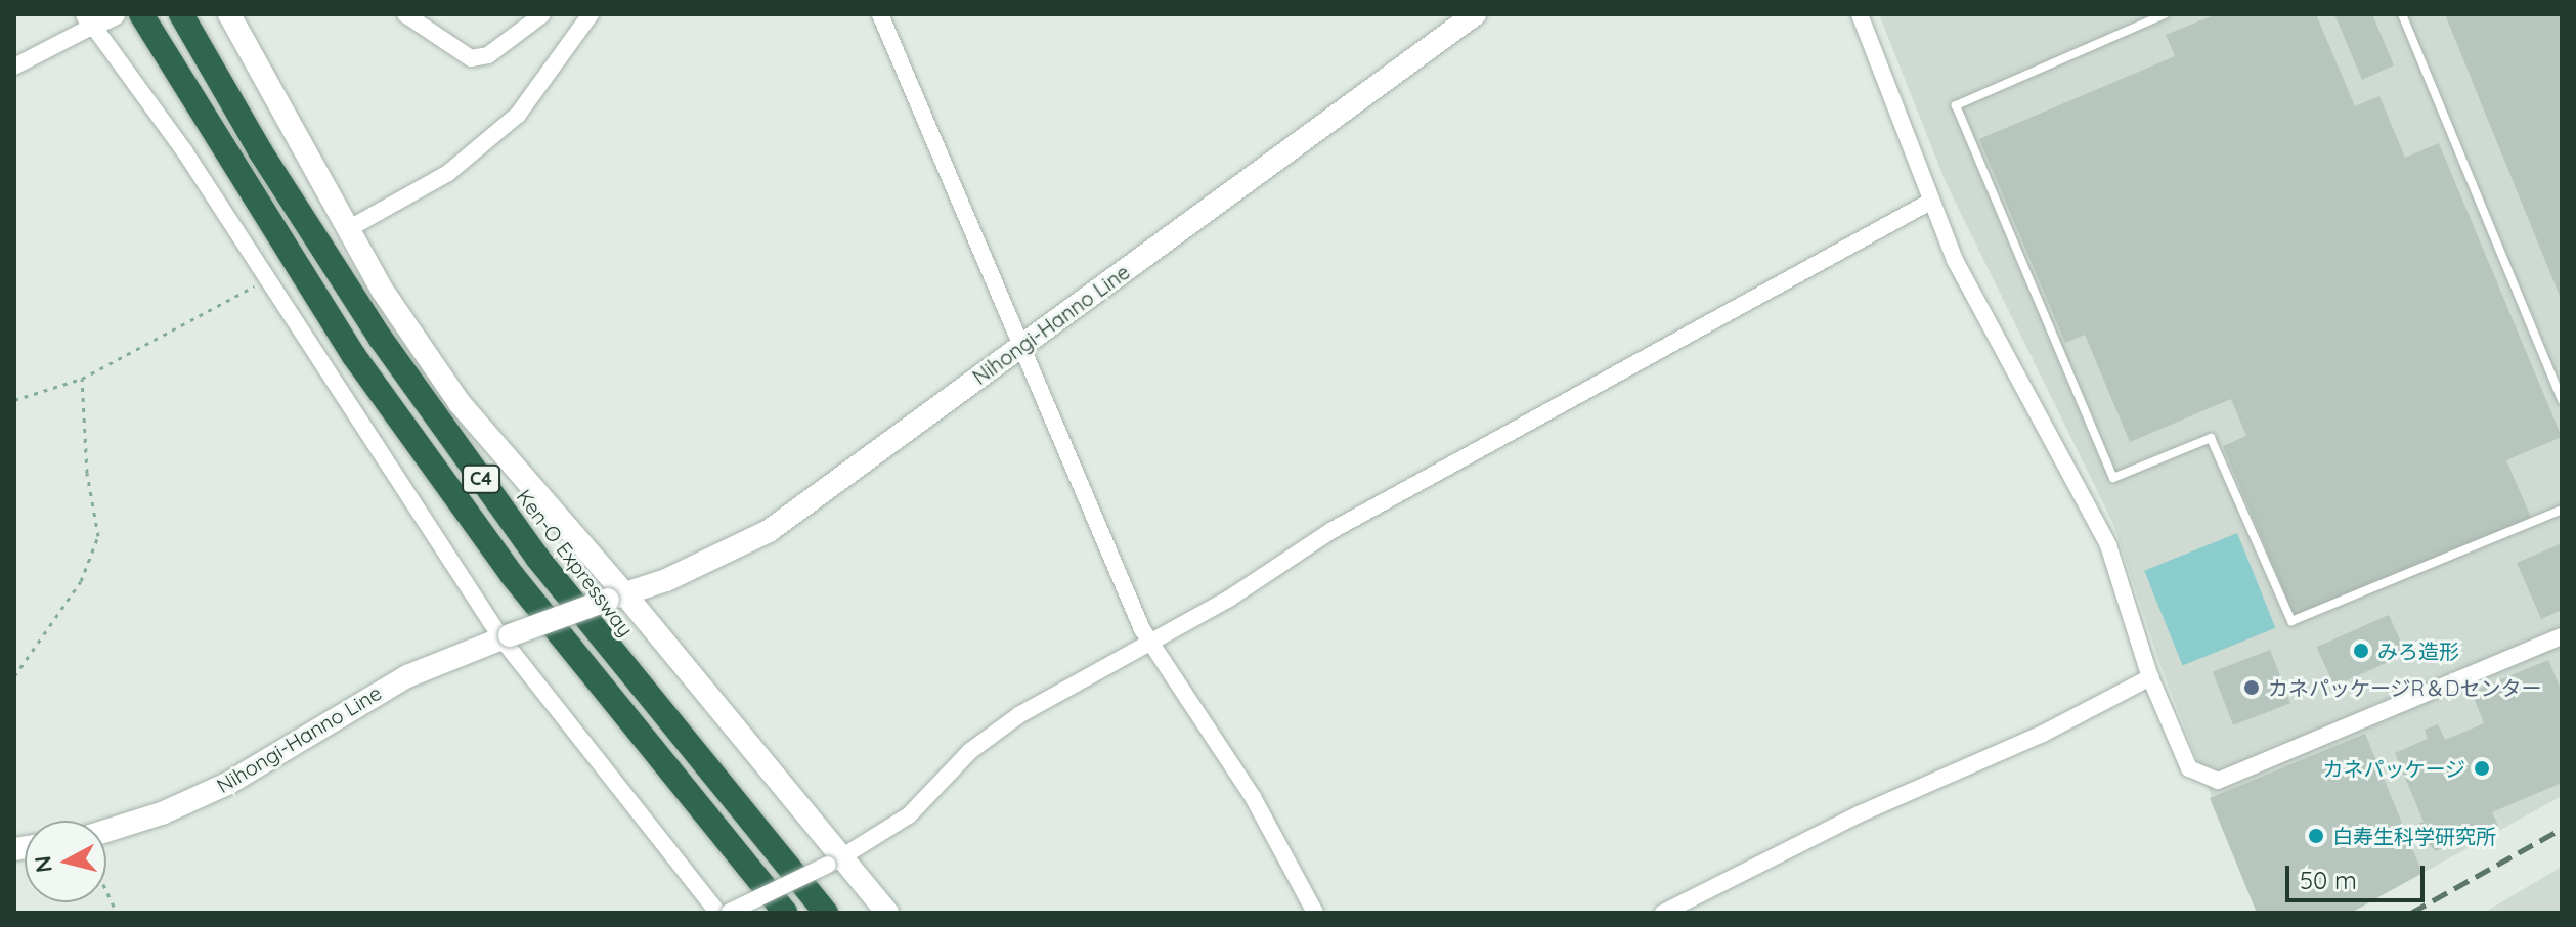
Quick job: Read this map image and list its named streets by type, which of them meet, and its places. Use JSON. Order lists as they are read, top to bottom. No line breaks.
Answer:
{"streets":{"highway":["C4","Ken-O Expressway"],"main road":["Nihongi-Hanno Line"]},"places":["みろ造形","カネパッケージR＆Dセンター","カネパッケージ","白寿生科学研究所"],"scale_bar":"50 m","north":"left"}
